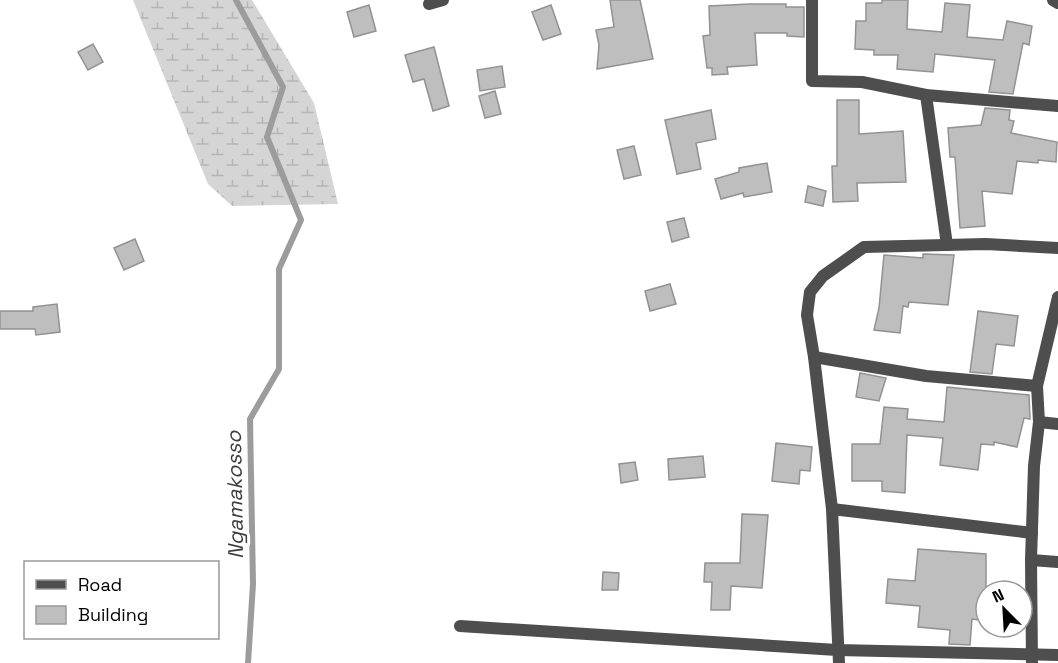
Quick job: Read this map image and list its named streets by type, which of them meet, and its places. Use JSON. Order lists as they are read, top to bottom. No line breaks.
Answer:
{"water":["Ngamakosso"],"legend":["Road","Building"],"north":"top left"}
